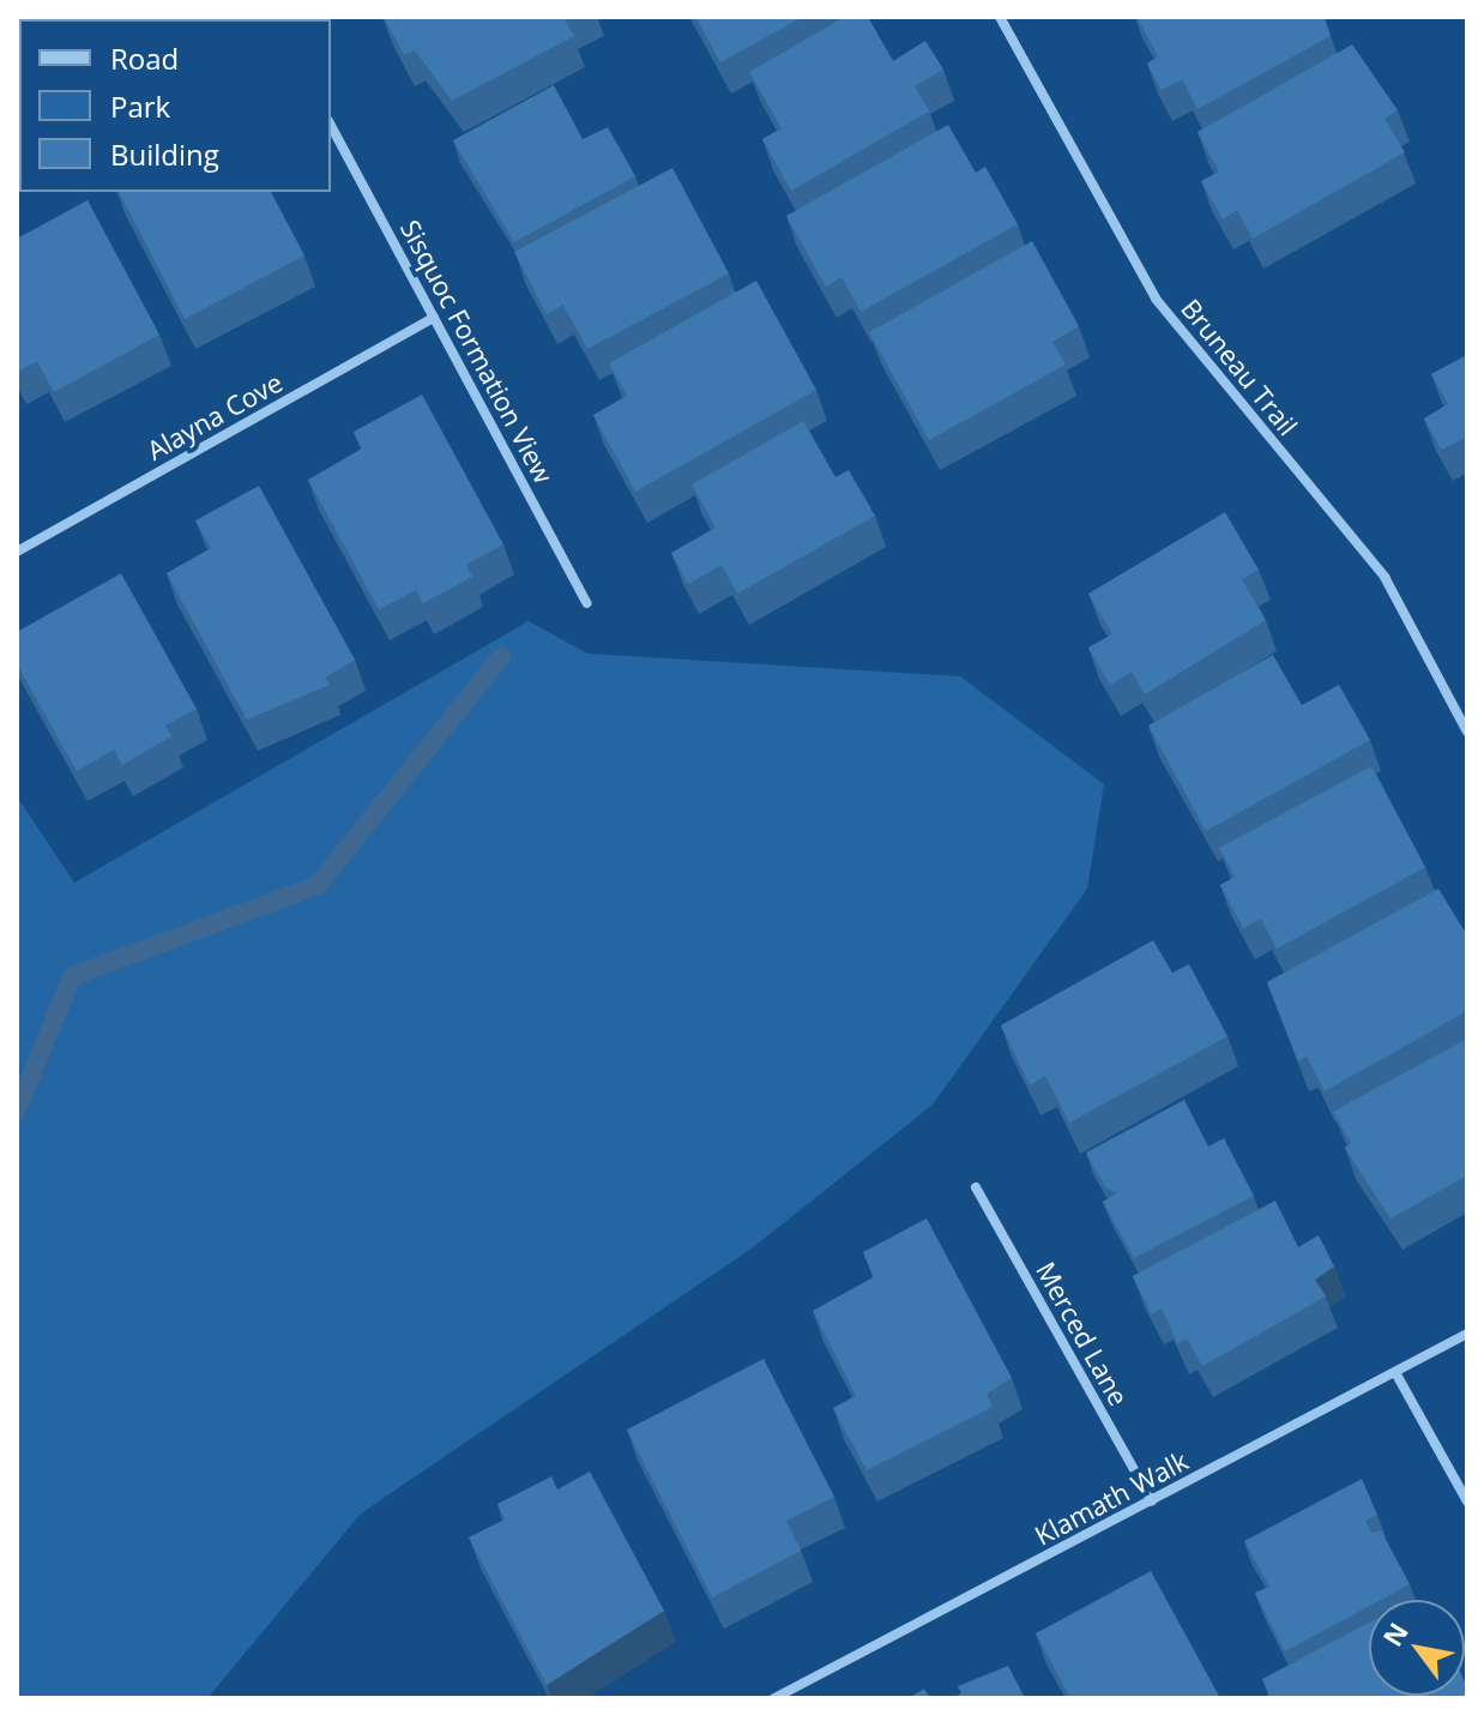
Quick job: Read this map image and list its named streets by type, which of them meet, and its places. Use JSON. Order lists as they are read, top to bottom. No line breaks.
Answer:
{"streets":{"street":["Sisquoc Formation View","Bruneau Trail","Alayna Cove","Merced Lane","Klamath Walk"]},"crossings":[["Sisquoc Formation View","Alayna Cove"],["Merced Lane","Klamath Walk"]],"legend":["Road","Park","Building"],"north":"top left"}
